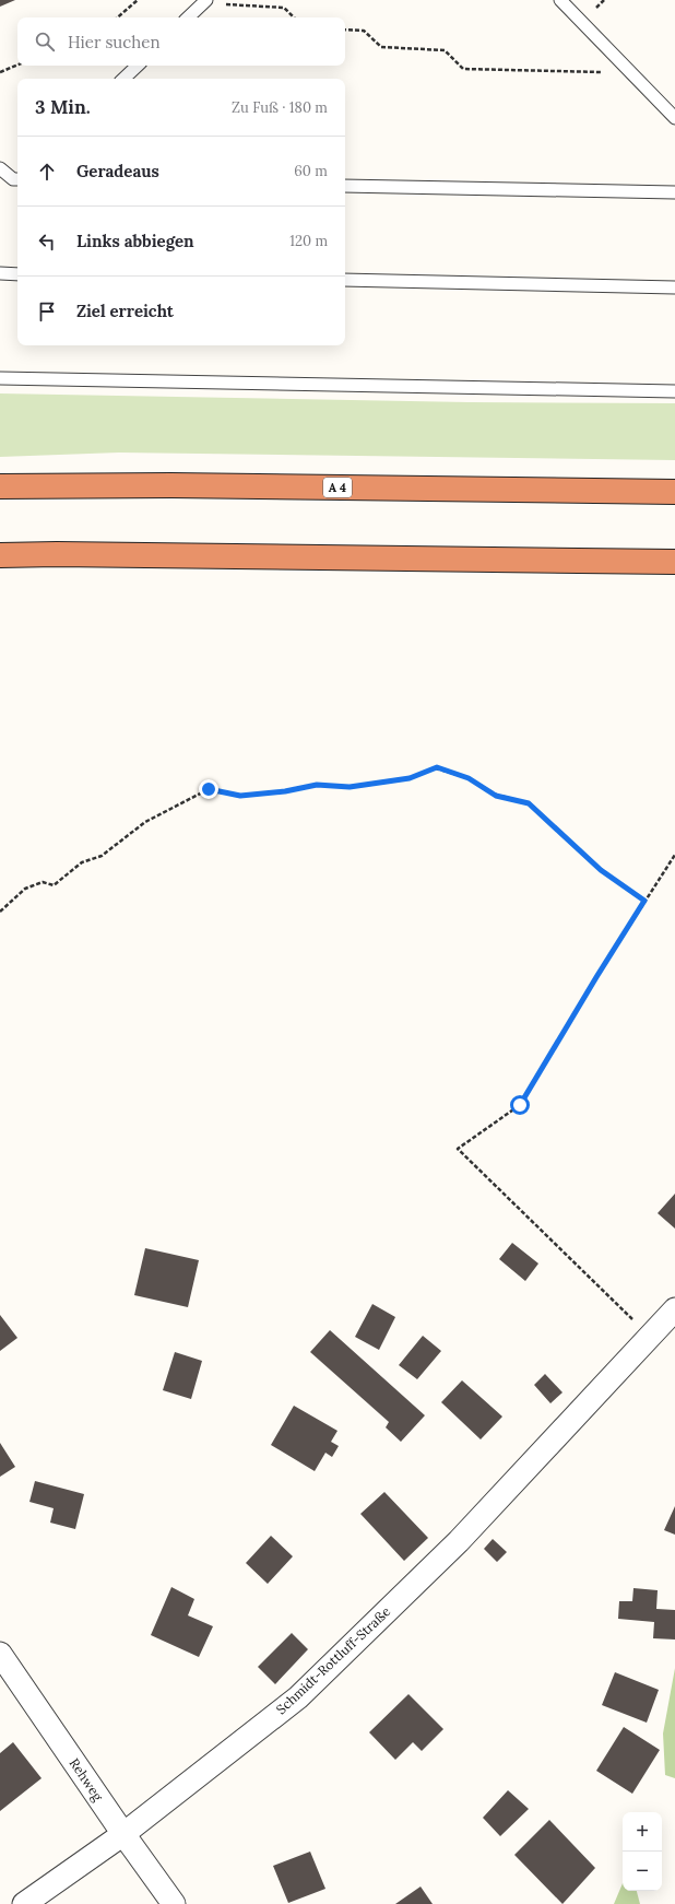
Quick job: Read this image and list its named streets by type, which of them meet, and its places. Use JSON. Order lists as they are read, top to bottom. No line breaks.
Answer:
{"streets":{"highway":["A 4"],"street":["Schmidt-Rottluff-Straße","Rehweg"]},"crossings":[["Schmidt-Rottluff-Straße","Rehweg"]],"page":{"search":"Hier suchen","heading":["3 Min.","Zu Fuß · 180 m"],"list":[["Geradeaus","60 m"],["Links abbiegen","120 m"],"Ziel erreicht"],"map_buttons":["+","−"]}}
